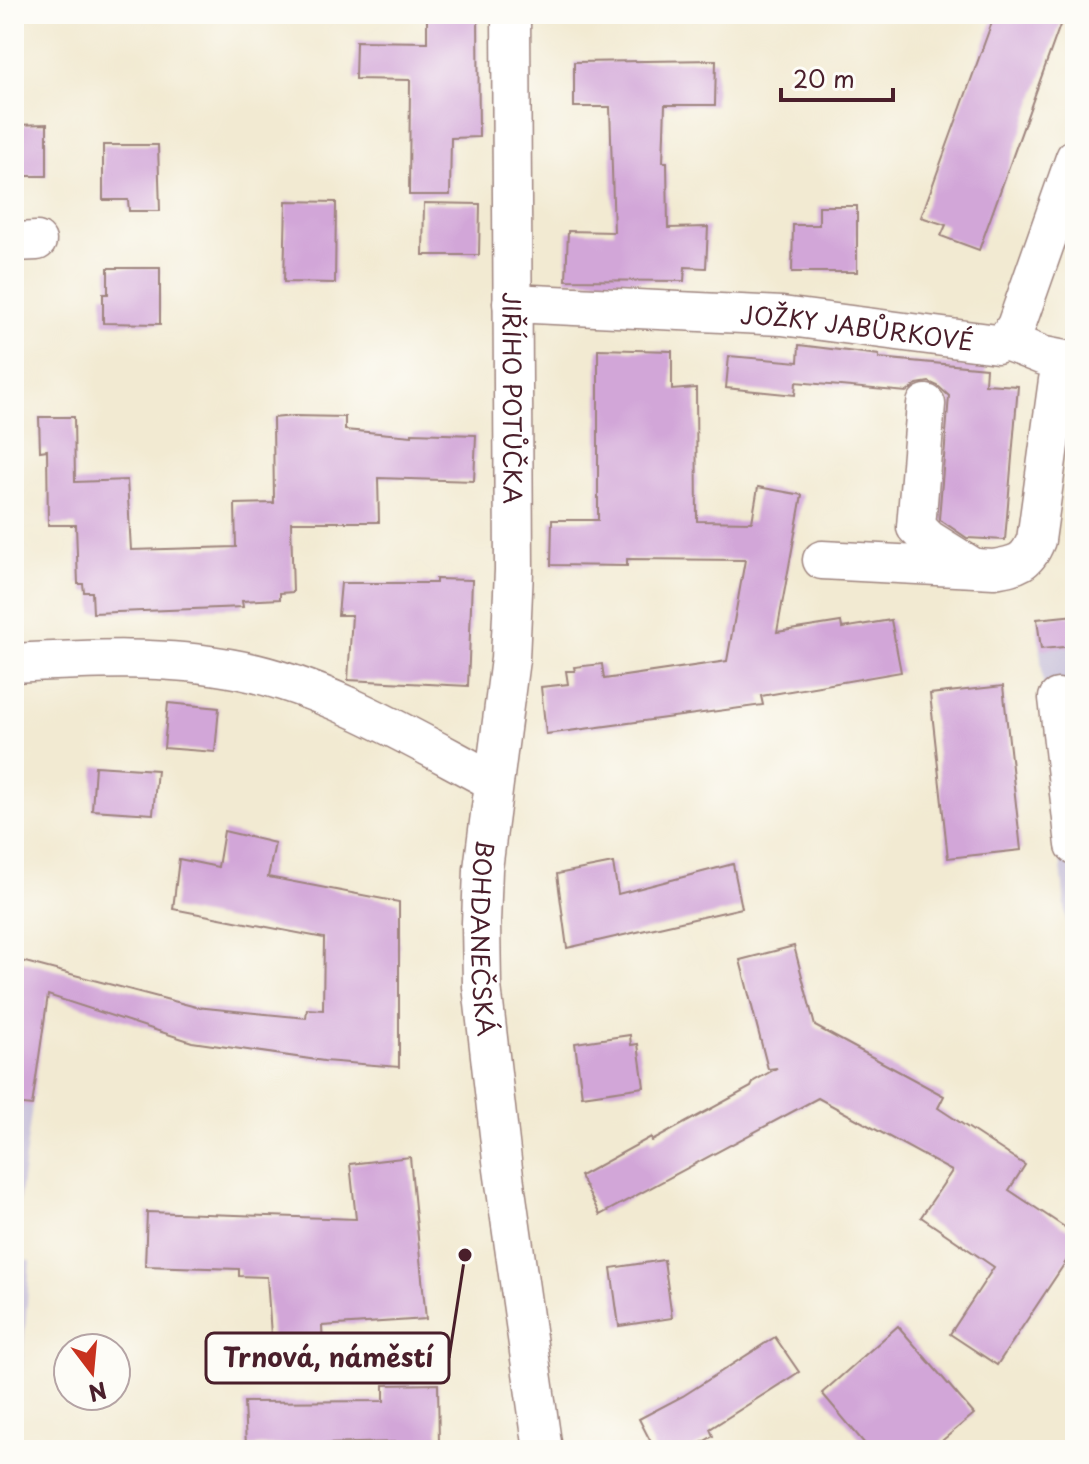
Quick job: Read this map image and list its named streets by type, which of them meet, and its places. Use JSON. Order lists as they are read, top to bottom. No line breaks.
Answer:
{"streets":{"street":["JOŽKY JABŮRKOVÉ","JIŘÍHO POTŮČKA","BOHDANEČSKÁ"]},"crossings":[["JOŽKY JABŮRKOVÉ","JIŘÍHO POTŮČKA"],["JIŘÍHO POTŮČKA","BOHDANEČSKÁ"]],"places":["Trnová, náměstí"],"scale_bar":"20 m","north":"bottom"}
